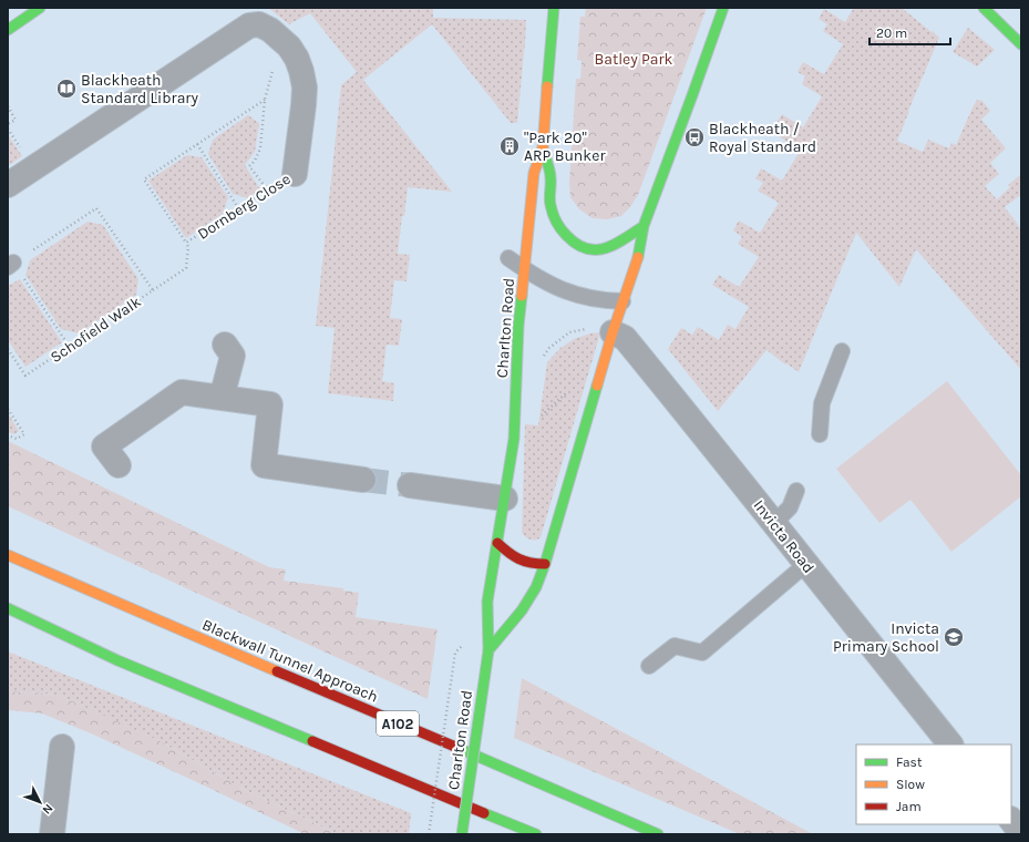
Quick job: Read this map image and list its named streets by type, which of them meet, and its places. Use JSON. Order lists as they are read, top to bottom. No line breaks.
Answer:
{"streets":{"main road":["Charlton Road","Blackwall Tunnel Approach","A102"],"street":["Dornberg Close","Invicta Road"],"path":["Schofield Walk"]},"parks":["Batley Park"],"places":{"library":["Blackheath Standard Library"],"bus stop":["Blackheath / Royal Standard"],"building":["\"Park 20\" ARP Bunker"],"school or university":["Invicta Primary School"]},"legend":["Fast","Slow","Jam"],"scale_bar":"20 m","north":"bottom right"}
